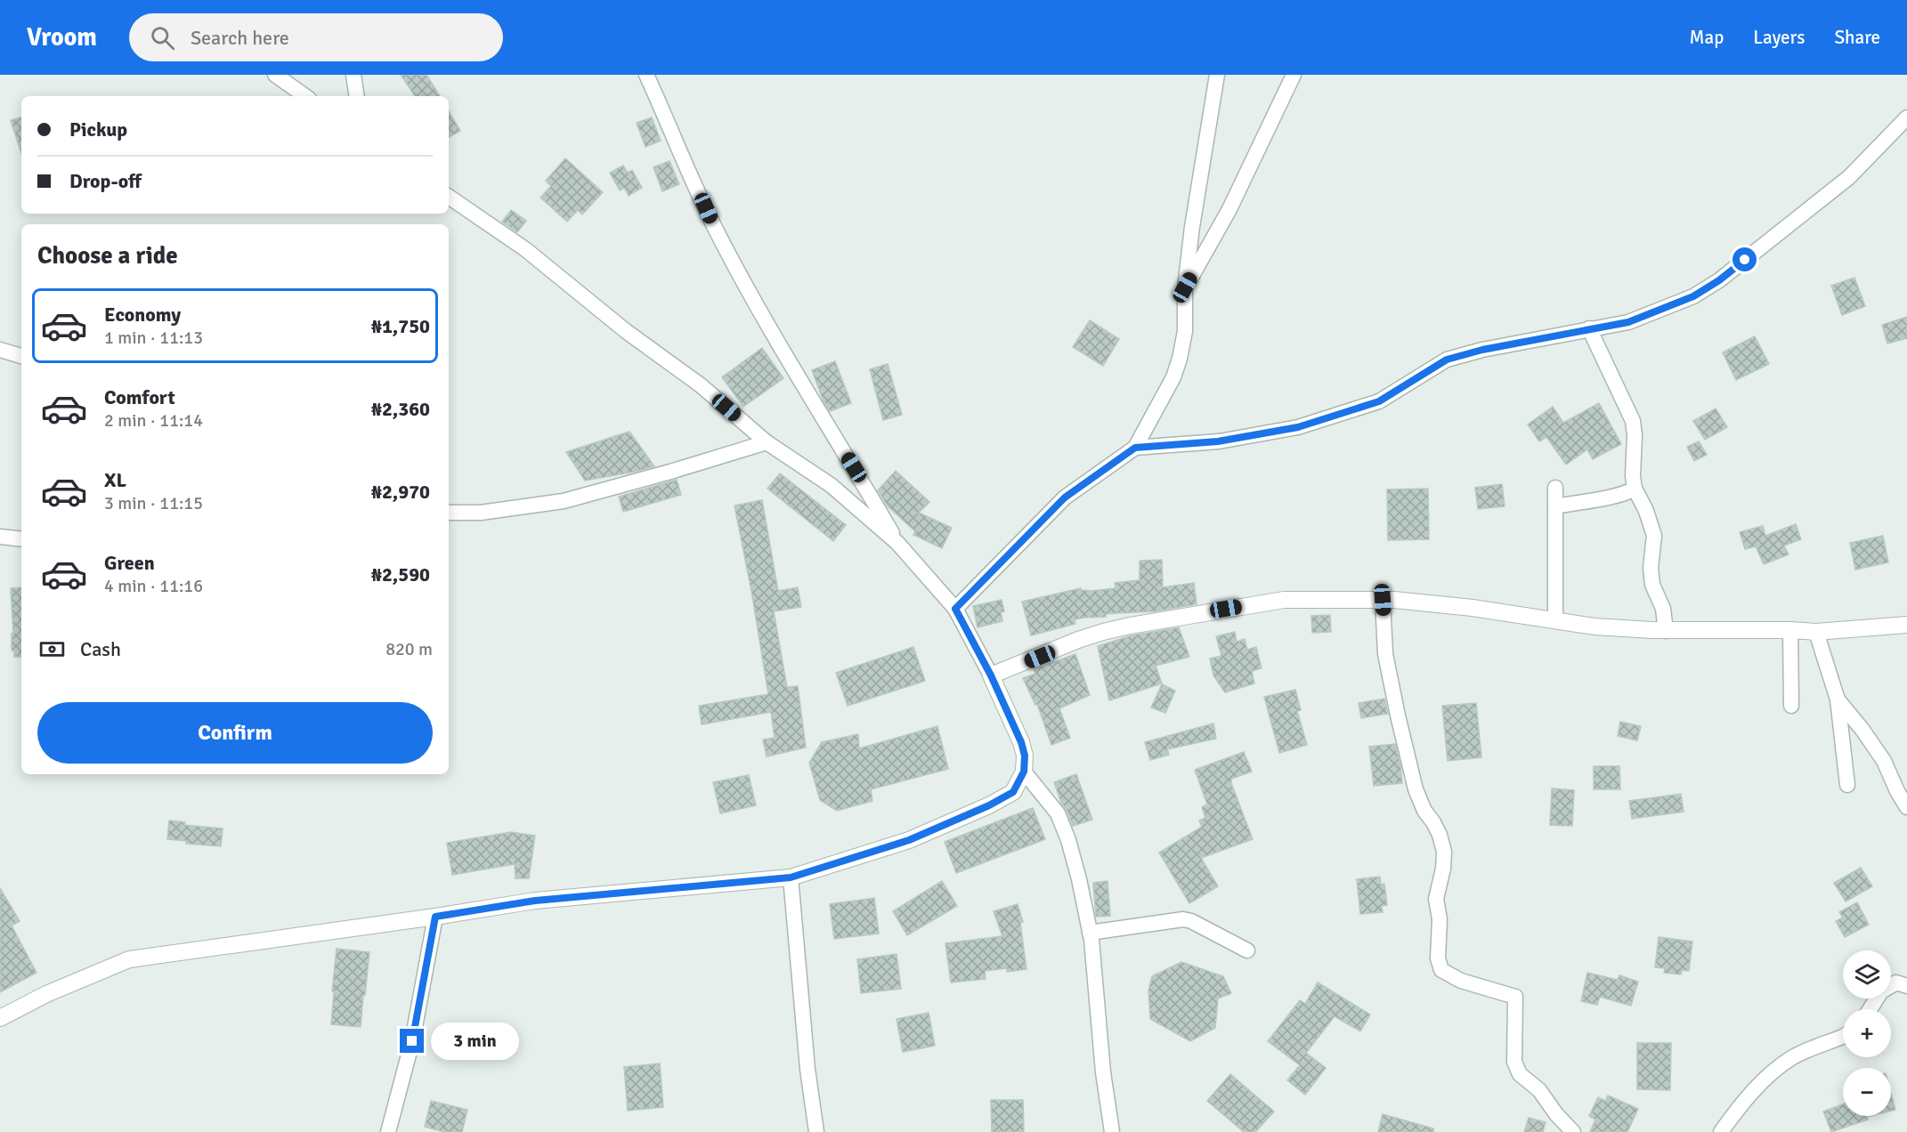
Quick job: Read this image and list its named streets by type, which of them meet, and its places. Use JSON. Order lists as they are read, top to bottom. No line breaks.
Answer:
{"page":{"header":"Vroom","search":"Search here","nav":["Map","Layers","Share"],"banner":["Pickup","Drop-off"],"heading":"Choose a ride","list":[{"name":"Economy","note":"1 min · 11:13","value":"₦1,750"},{"name":"Comfort","note":"2 min · 11:14","value":"₦2,360"},{"name":"XL","note":"3 min · 11:15","value":"₦2,970"},{"name":"Green","note":"4 min · 11:16","value":"₦2,590"}],"pay":["Cash","820 m"],"buttons":"Confirm","map_buttons":["+","−"],"bubble":"3 min"}}
